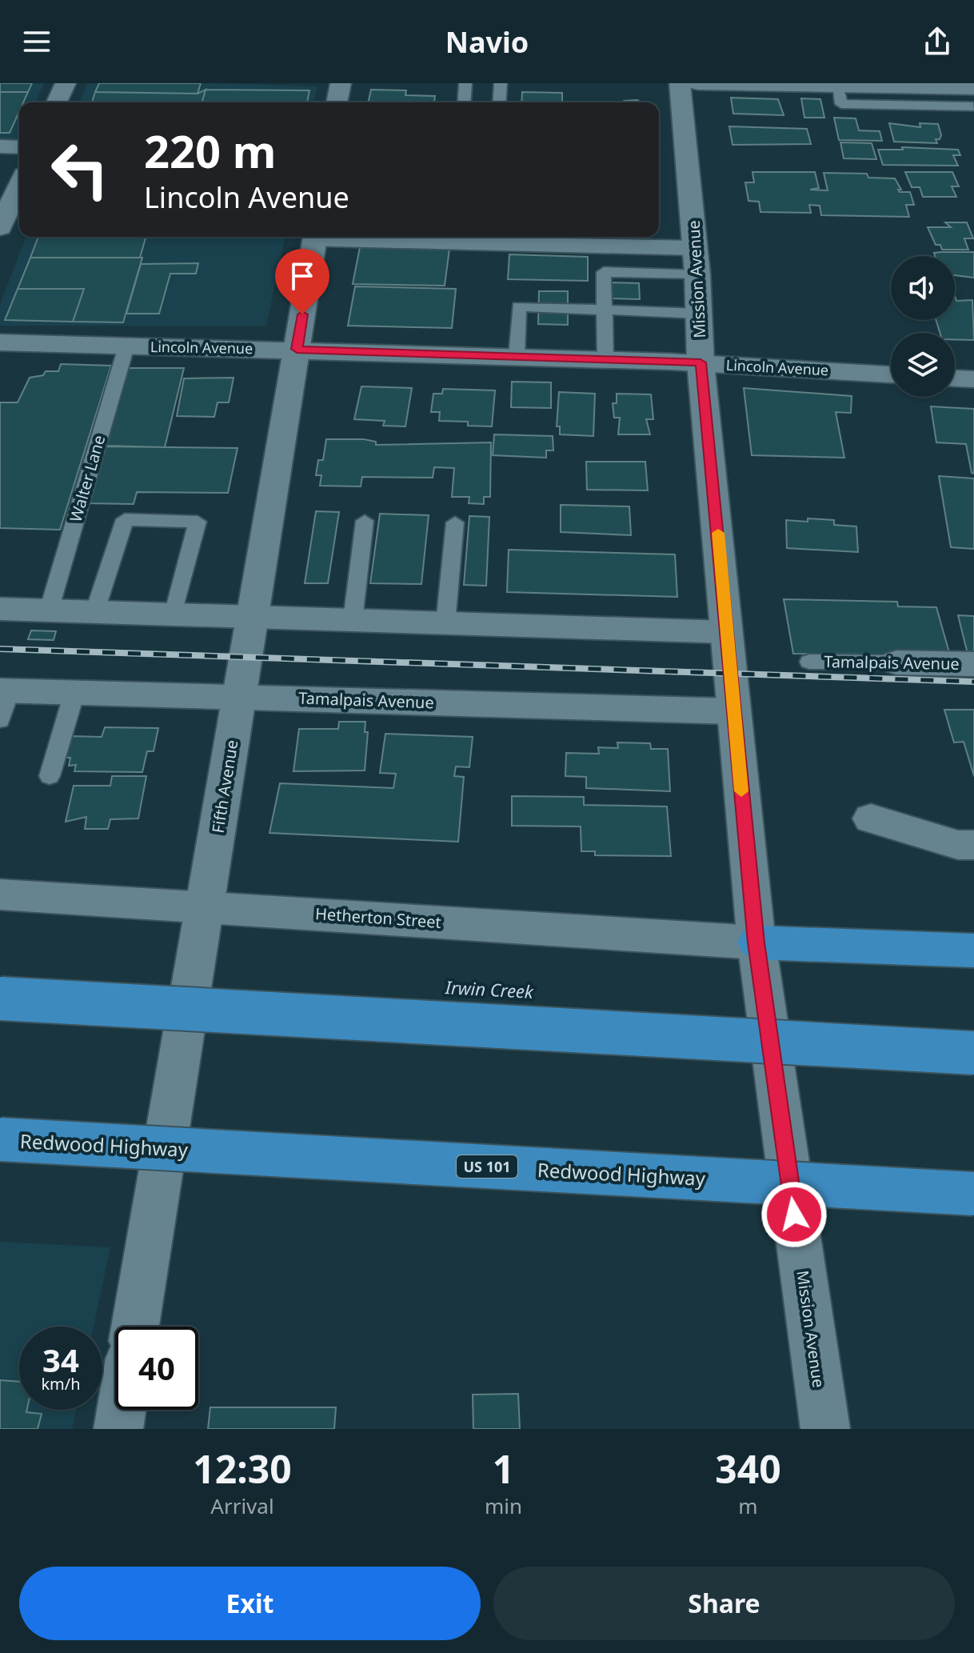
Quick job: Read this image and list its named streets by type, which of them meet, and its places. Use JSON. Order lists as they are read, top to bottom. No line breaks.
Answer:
{"streets":{"highway":["Redwood Highway","US 101"],"street":["Mission Avenue","Lincoln Avenue","Tamalpais Avenue","Fifth Avenue","Hetherton Street"],"lane":["Walter Lane"]},"crossings":[["Mission Avenue","Lincoln Avenue"],["Mission Avenue","Tamalpais Avenue"],["Mission Avenue","Hetherton Street"],["Lincoln Avenue","Walter Lane"],["Lincoln Avenue","Fifth Avenue"],["Tamalpais Avenue","Fifth Avenue"],["Fifth Avenue","Hetherton Street"]],"water":["Irwin Creek"],"page":{"header":"Navio","turn":["220 m","Lincoln Avenue"],"speed":"34 km/h","limit":"40","eta":["12:30","Arrival","1","min","340","m"],"buttons":["Exit","Share"]}}
